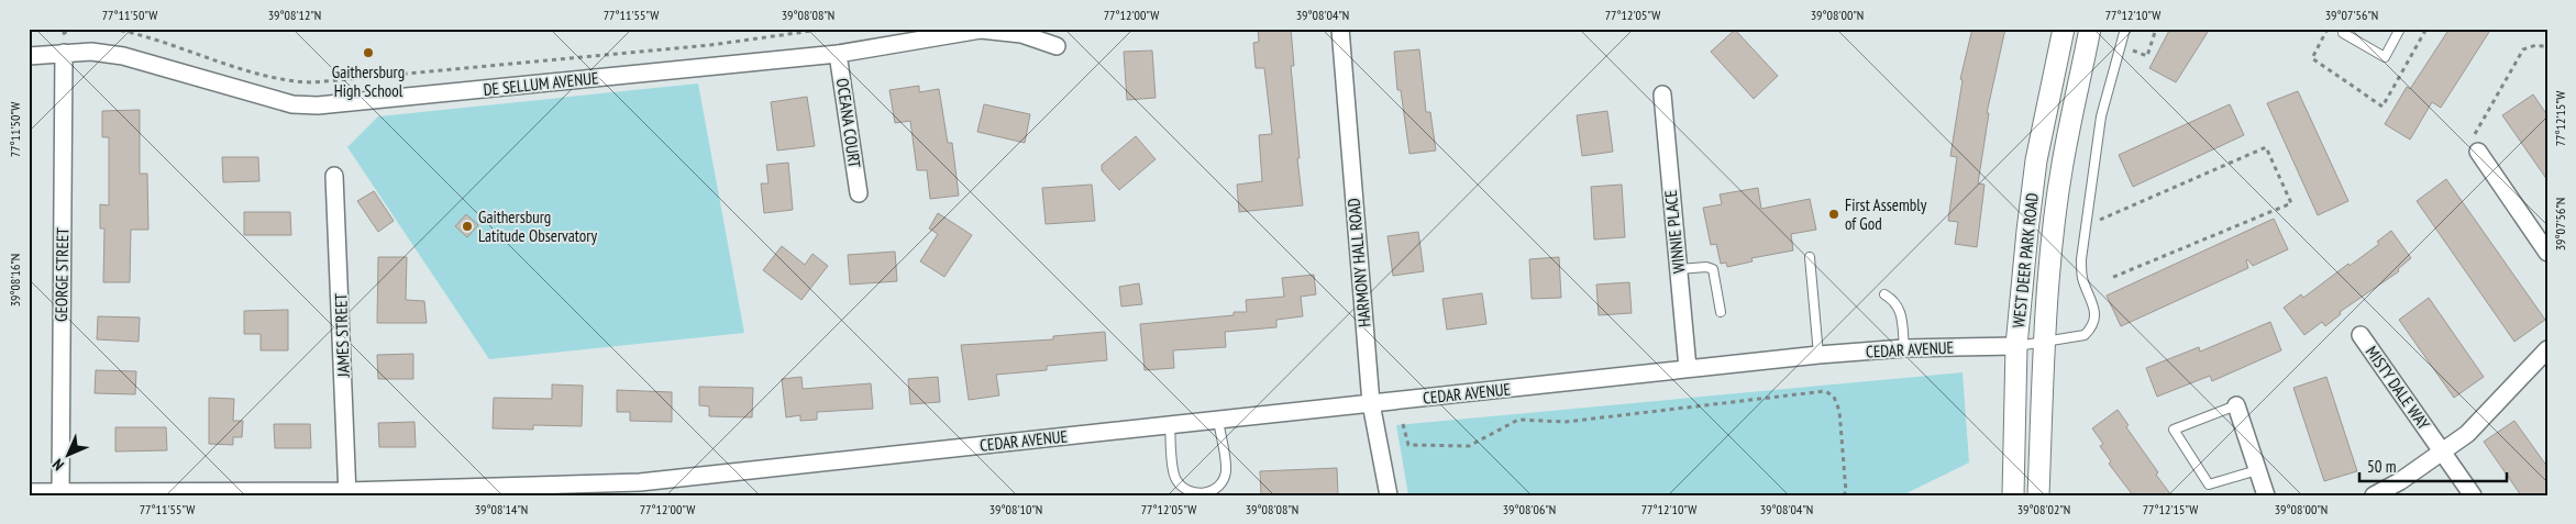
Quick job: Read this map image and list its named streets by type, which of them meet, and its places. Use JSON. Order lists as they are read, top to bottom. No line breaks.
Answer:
{"streets":{"street":["DE SELLUM AVENUE","OCEANA COURT","WINNIE PLACE","WEST DEER PARK ROAD","HARMONY HALL ROAD","GEORGE STREET","JAMES STREET","CEDAR AVENUE","MISTY DALE WAY"]},"crossings":[["DE SELLUM AVENUE","OCEANA COURT"],["DE SELLUM AVENUE","GEORGE STREET"],["WINNIE PLACE","CEDAR AVENUE"],["WEST DEER PARK ROAD","CEDAR AVENUE"],["HARMONY HALL ROAD","CEDAR AVENUE"],["GEORGE STREET","CEDAR AVENUE"],["JAMES STREET","CEDAR AVENUE"]],"places":["Gaithersburg High School","First Assembly of God","Gaithersburg Latitude Observatory"],"scale_bar":"50 m","north":"bottom left","coordinates":["77°11'50\"W","39°08'12\"N","77°11'55\"W","39°08'08\"N","77°12'00\"W","39°08'04\"N","77°12'05\"W","39°08'00\"N","77°12'10\"W","39°07'56\"N","77°12'15\"W","39°08'16\"N","39°08'14\"N","39°08'10\"N","39°08'06\"N","39°08'02\"N"]}
